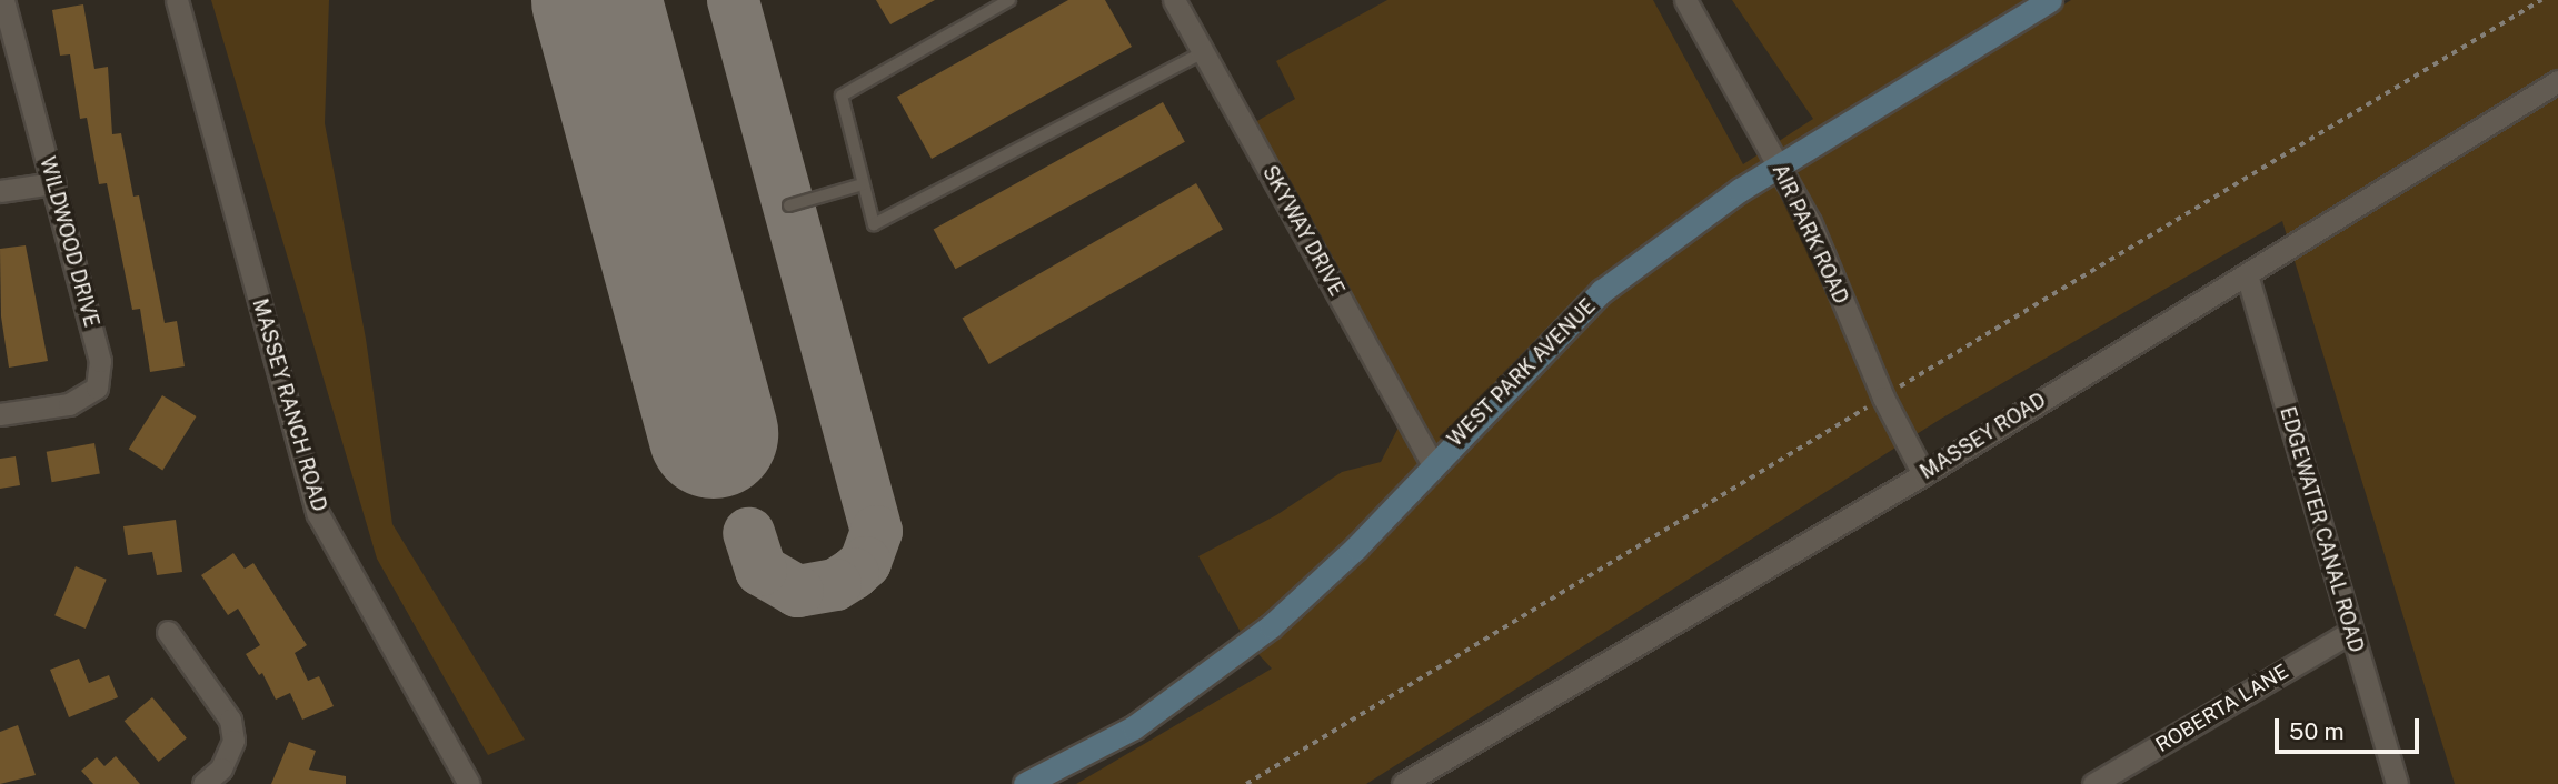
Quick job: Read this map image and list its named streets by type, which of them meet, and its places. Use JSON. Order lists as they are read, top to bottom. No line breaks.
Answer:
{"streets":{"street":["SKYWAY DRIVE","AIR PARK ROAD","WILDWOOD DRIVE","WEST PARK AVENUE","MASSEY RANCH ROAD","MASSEY ROAD","EDGEWATER CANAL ROAD","ROBERTA LANE"]},"crossings":[["SKYWAY DRIVE","WEST PARK AVENUE"],["AIR PARK ROAD","WEST PARK AVENUE"],["AIR PARK ROAD","MASSEY ROAD"],["MASSEY ROAD","EDGEWATER CANAL ROAD"],["EDGEWATER CANAL ROAD","ROBERTA LANE"]],"scale_bar":"50 m"}
